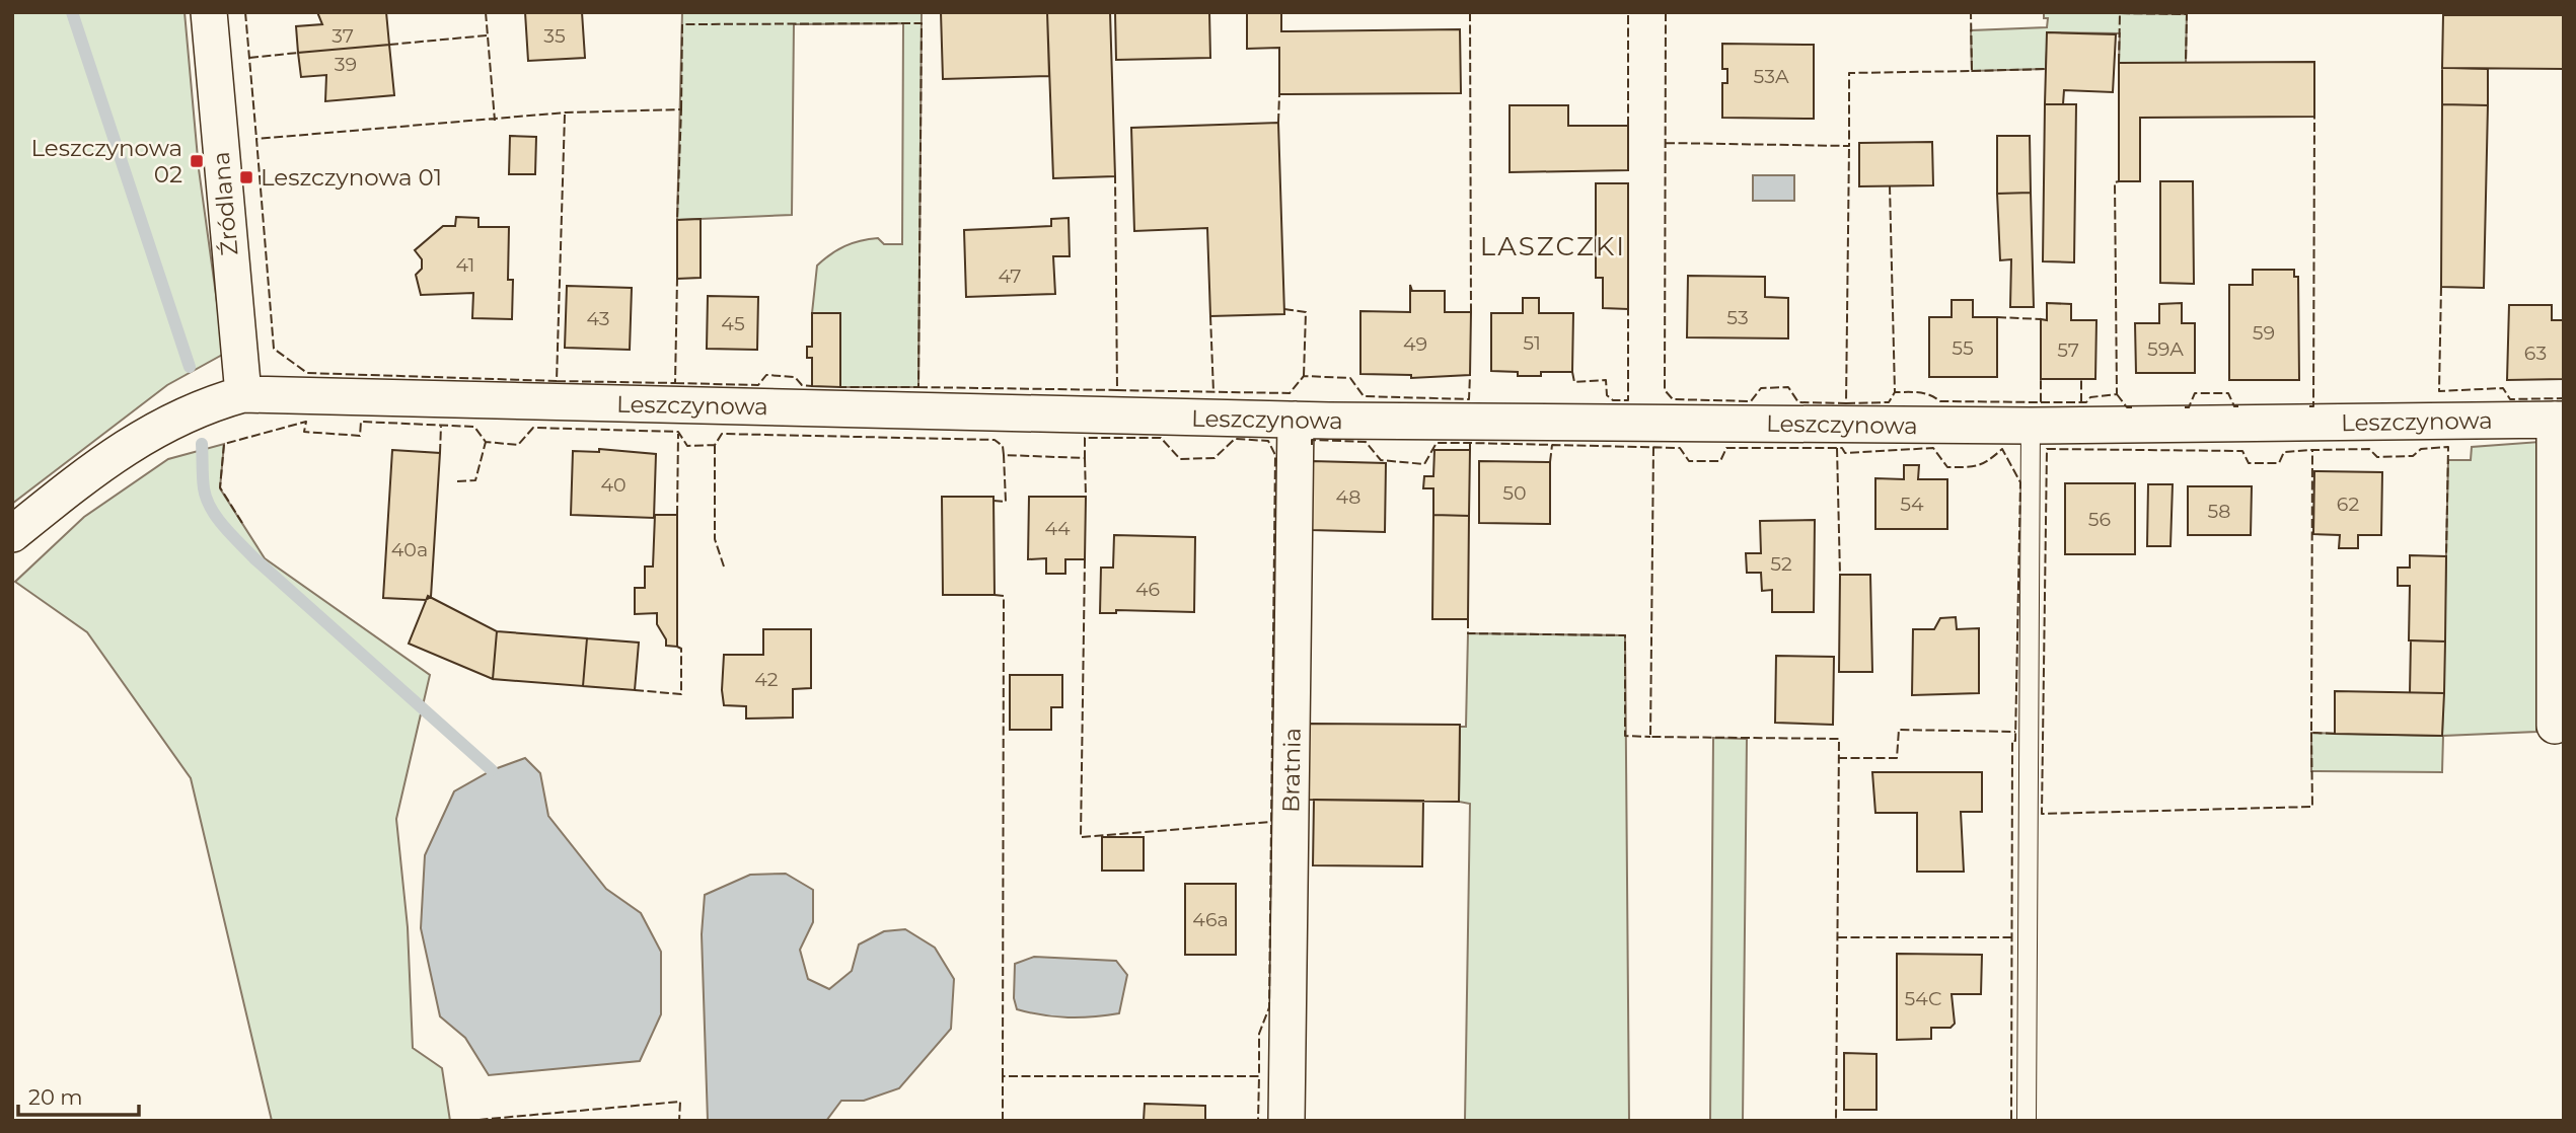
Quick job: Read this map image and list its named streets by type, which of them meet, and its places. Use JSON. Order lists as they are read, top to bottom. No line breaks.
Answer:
{"streets":{"street":["Źródlana","Leszczynowa","Bratnia"]},"crossings":[["Źródlana","Leszczynowa"],["Leszczynowa","Bratnia"]],"districts":["LASZCZKI"],"places":{"transit":["Leszczynowa 02","Leszczynowa 01"]},"house_numbers":["37","35","39","53A","41","47","53","43","45","59","51","49","55","59A","57","63","40","50","48","54","62","58","56","44","40a","52","46","42","46a","54C"],"scale_bar":"20 m"}
